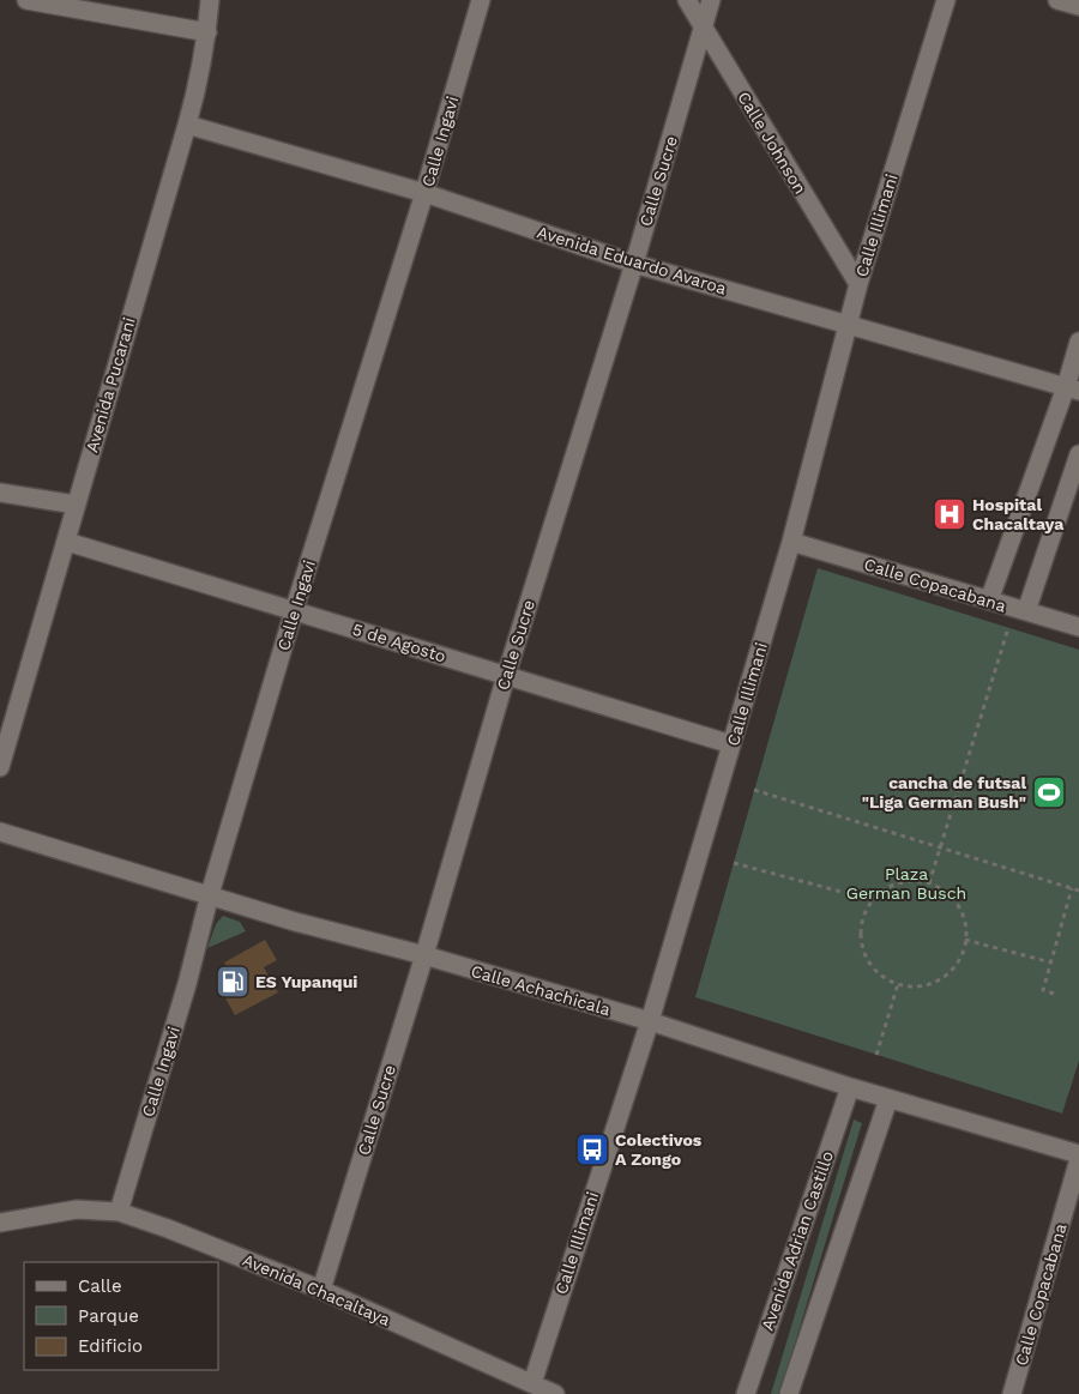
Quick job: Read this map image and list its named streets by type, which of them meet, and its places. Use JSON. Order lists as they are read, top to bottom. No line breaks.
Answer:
{"streets":{"street":["Calle Ingavi","Calle Johnson","Calle Sucre","Calle Illimani","Avenida Eduardo Avaroa","Avenida Pucarani","Calle Copacabana","5 de Agosto","Calle Achachicala","Avenida Adrian Castillo","Avenida Chacaltaya"]},"crossings":[["Calle Ingavi","Avenida Eduardo Avaroa"],["Calle Ingavi","5 de Agosto"],["Calle Ingavi","Calle Achachicala"],["Calle Ingavi","Avenida Chacaltaya"],["Calle Johnson","Calle Sucre"],["Calle Johnson","Calle Illimani"],["Calle Sucre","Avenida Eduardo Avaroa"],["Calle Sucre","5 de Agosto"],["Calle Sucre","Calle Achachicala"],["Calle Sucre","Avenida Chacaltaya"],["Calle Illimani","Avenida Eduardo Avaroa"],["Calle Illimani","Calle Copacabana"],["Calle Illimani","5 de Agosto"],["Calle Illimani","Calle Achachicala"],["Calle Illimani","Avenida Chacaltaya"],["Avenida Eduardo Avaroa","Avenida Pucarani"],["Avenida Pucarani","5 de Agosto"],["Calle Achachicala","Avenida Adrian Castillo"]],"parks":["Plaza German Busch"],"places":{"hospital":["Hospital Chacaltaya"],"sports":["cancha de futsal \"Liga German Bush\""],"fuel station":["ES Yupanqui"],"bus stop":["Colectivos A Zongo"]},"legend":["Calle","Parque","Edificio"]}
